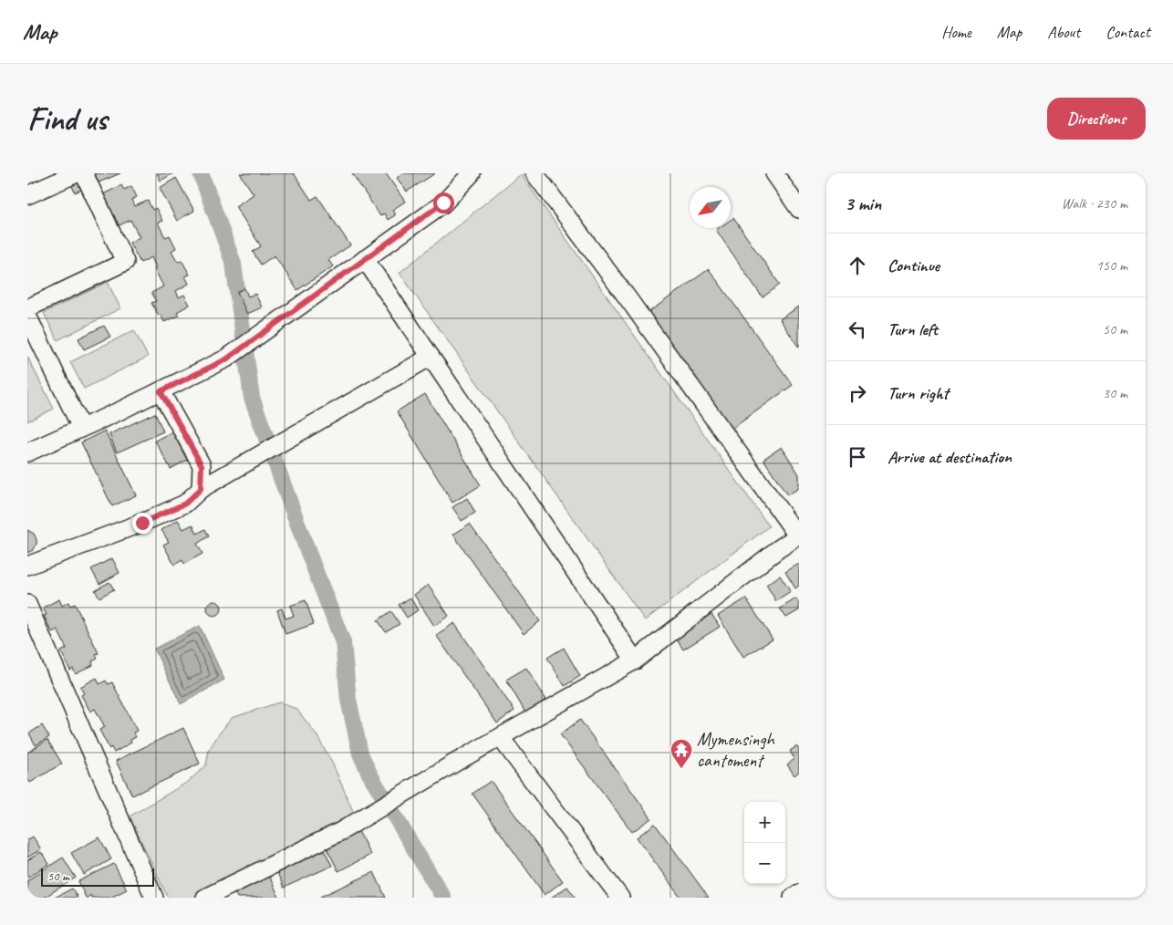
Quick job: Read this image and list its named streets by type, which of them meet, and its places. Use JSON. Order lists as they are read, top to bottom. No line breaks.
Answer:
{"places":{"temple":["Mymensingh cantoment"]},"scale_bar":"50 m","north":"bottom left","page":{"header":"Map","nav":["Home","Map","About","Contact"],"buttons":"Directions","title":"Find us","heading":["3 min","Walk · 230 m"],"list":[["Continue","150 m"],["Turn left","50 m"],["Turn right","30 m"],"Arrive at destination"],"map_buttons":["+","−"],"scale":"50 m"}}
